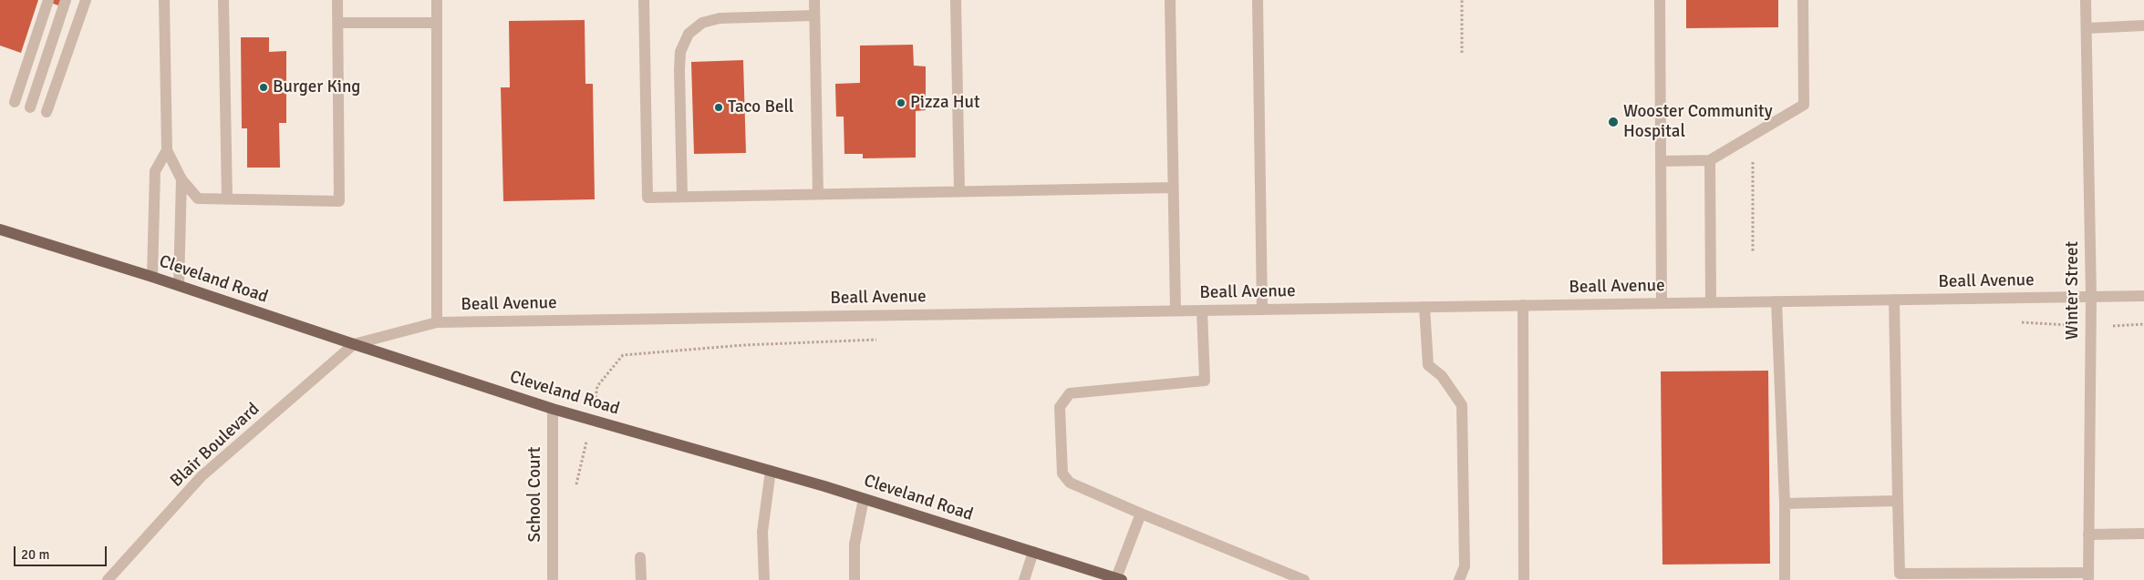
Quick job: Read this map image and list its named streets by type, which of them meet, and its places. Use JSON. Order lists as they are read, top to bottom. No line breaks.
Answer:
{"streets":{"main road":["Cleveland Road"],"street":["Beall Avenue","Winter Street","Blair Boulevard","School Court"]},"crossings":[["Cleveland Road","Beall Avenue"],["Cleveland Road","Blair Boulevard"],["Cleveland Road","School Court"],["Beall Avenue","Winter Street"],["Beall Avenue","Blair Boulevard"]],"places":["Burger King","Pizza Hut","Taco Bell","Wooster Community Hospital"],"scale_bar":"20 m"}
